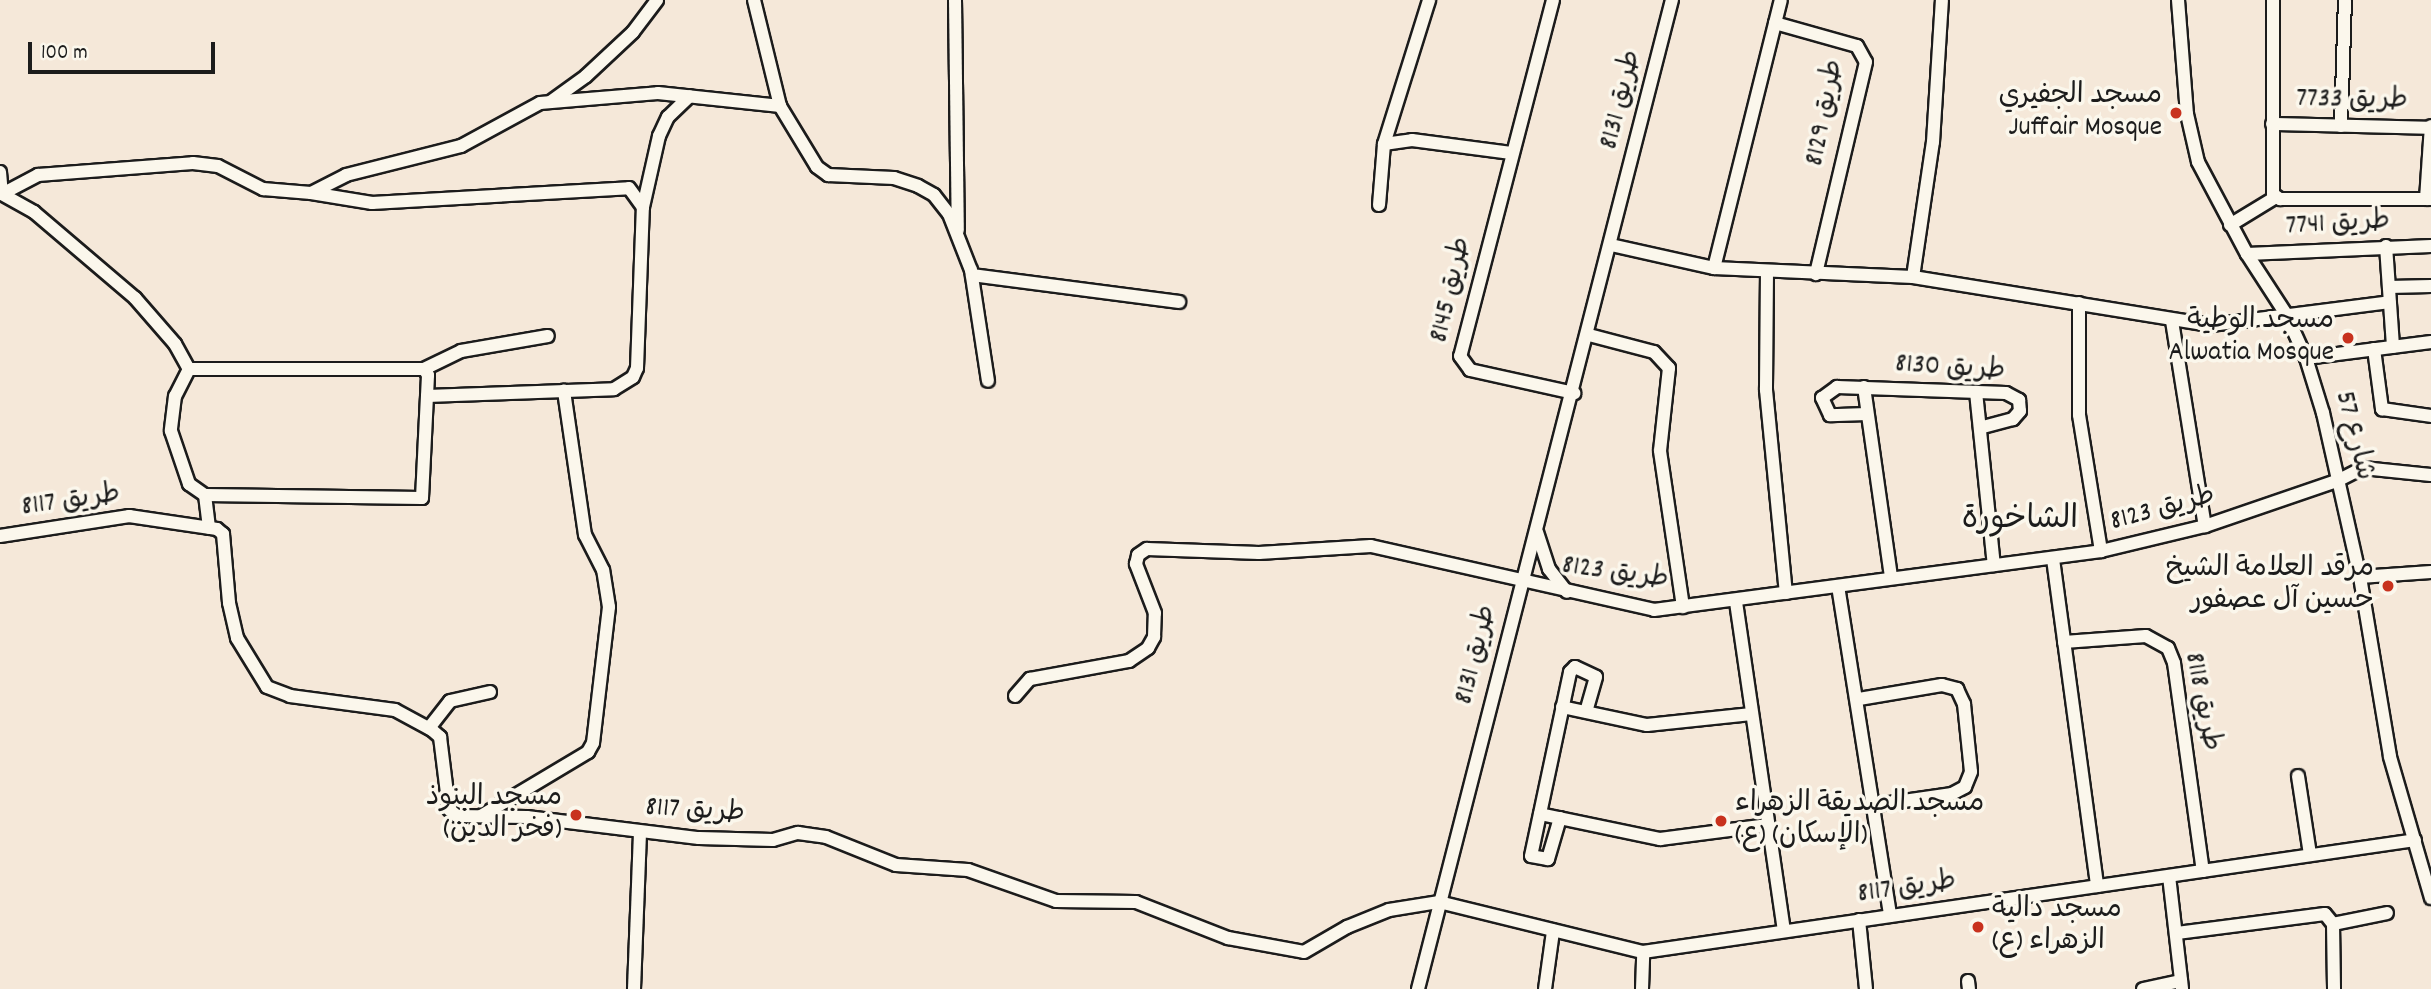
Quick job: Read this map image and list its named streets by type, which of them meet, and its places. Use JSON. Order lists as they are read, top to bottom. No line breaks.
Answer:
{"streets":{"street":["طريق 8131","طريق 7733","طريق 8129","طريق 7741","طريق 8145","طريق 8130","شارع 57","طريق 8117","طريق 8123","طريق 8118"]},"crossings":[["طريق 8131","طريق 8145"],["طريق 8131","طريق 8117"],["طريق 8131","طريق 8123"],["طريق 7741","شارع 57"],["طريق 8130","طريق 8123"],["شارع 57","طريق 8117"],["شارع 57","طريق 8123"],["طريق 8117","طريق 8118"]],"districts":["الشاخورة"],"places":["مسجد الجفيري Juffair Mosque","مسجد الوطية Alwatia Mosque","مرقد العلامة الشيخ حسين آل عصفور","مسجد البنوذ (فخر الدين)","مسجد الصديقة الزهراء (ع) (الإسكان)","مسجد دالية الزهراء (ع)"],"scale_bar":"100 m"}
